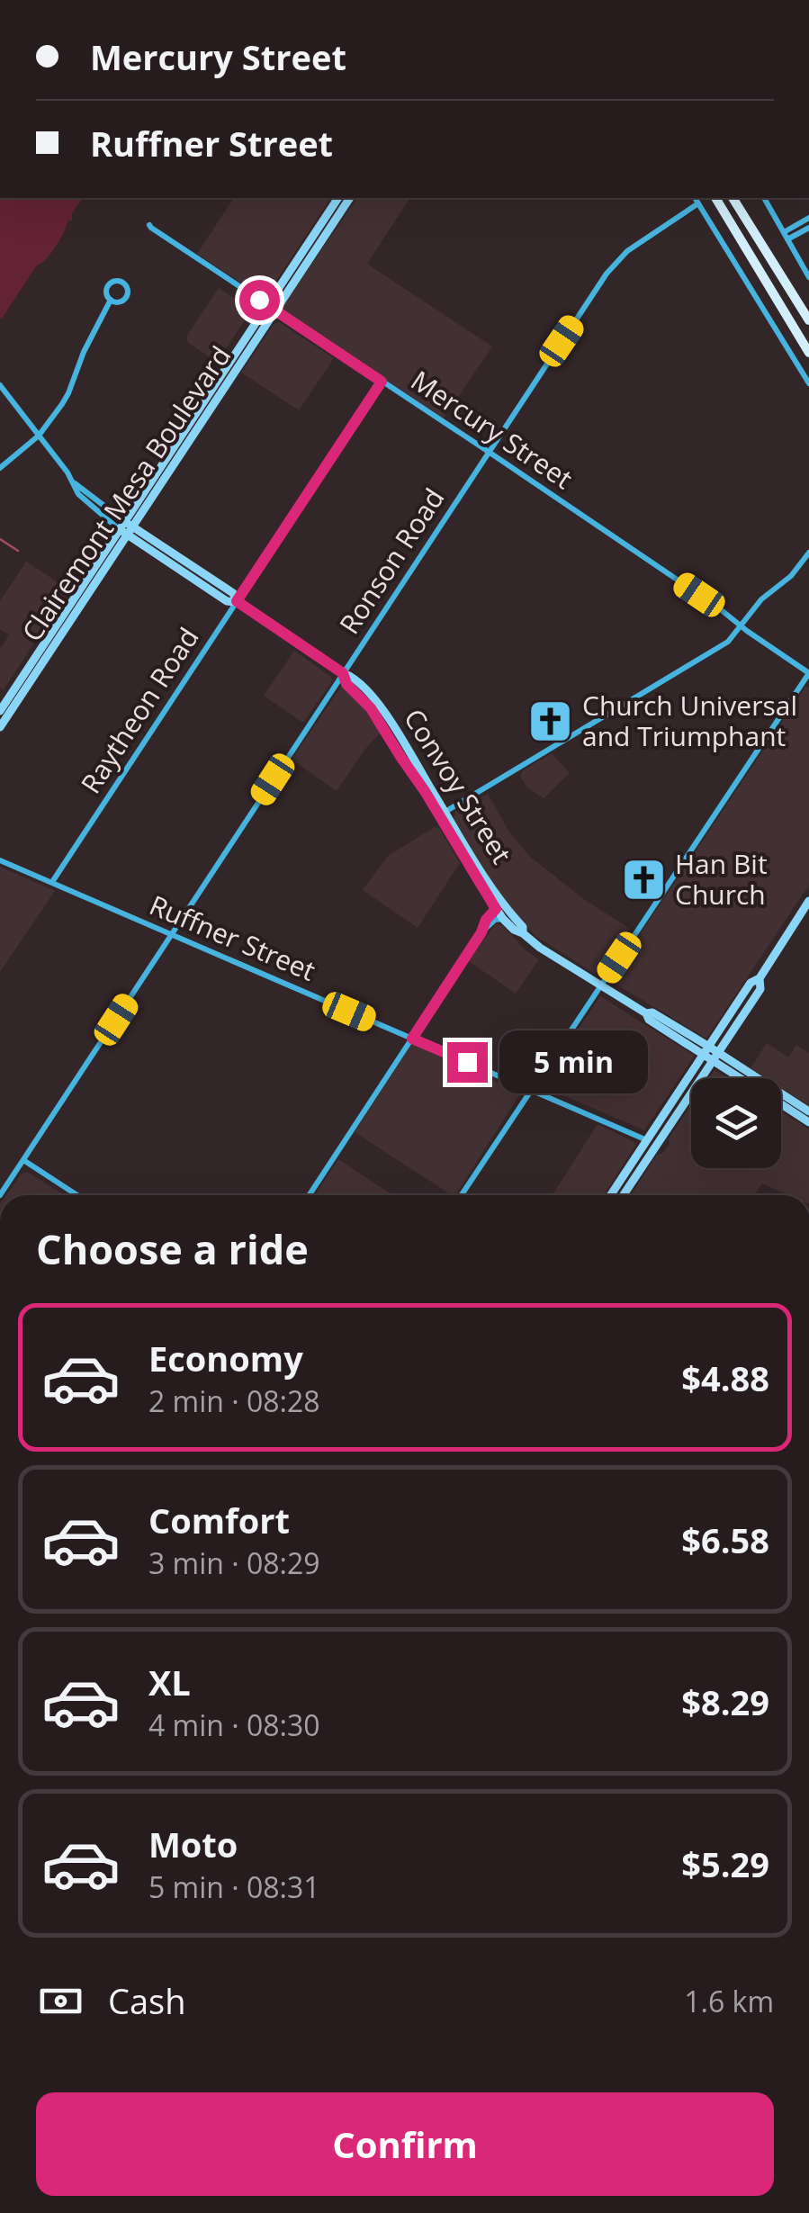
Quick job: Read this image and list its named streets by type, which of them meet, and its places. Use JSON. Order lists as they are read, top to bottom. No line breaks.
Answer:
{"streets":{"main road":["Clairemont Mesa Boulevard","Convoy Street"],"street":["Mercury Street","Ronson Road","Raytheon Road","Ruffner Street"]},"crossings":[["Mercury Street","Clairemont Mesa Boulevard"],["Mercury Street","Ronson Road"],["Mercury Street","Raytheon Road"],["Clairemont Mesa Boulevard","Convoy Street"],["Ronson Road","Convoy Street"],["Ronson Road","Ruffner Street"],["Raytheon Road","Convoy Street"],["Raytheon Road","Ruffner Street"]],"places":{"church":["Church Universal and Triumphant","Han Bit Church"]},"page":{"banner":["Mercury Street","Ruffner Street"],"bubble":"5 min","heading":"Choose a ride","list":[{"name":"Economy","note":"2 min · 08:28","value":"$4.88"},{"name":"Comfort","note":"3 min · 08:29","value":"$6.58"},{"name":"XL","note":"4 min · 08:30","value":"$8.29"},{"name":"Moto","note":"5 min · 08:31","value":"$5.29"}],"pay":["Cash","1.6 km"],"buttons":"Confirm"}}
